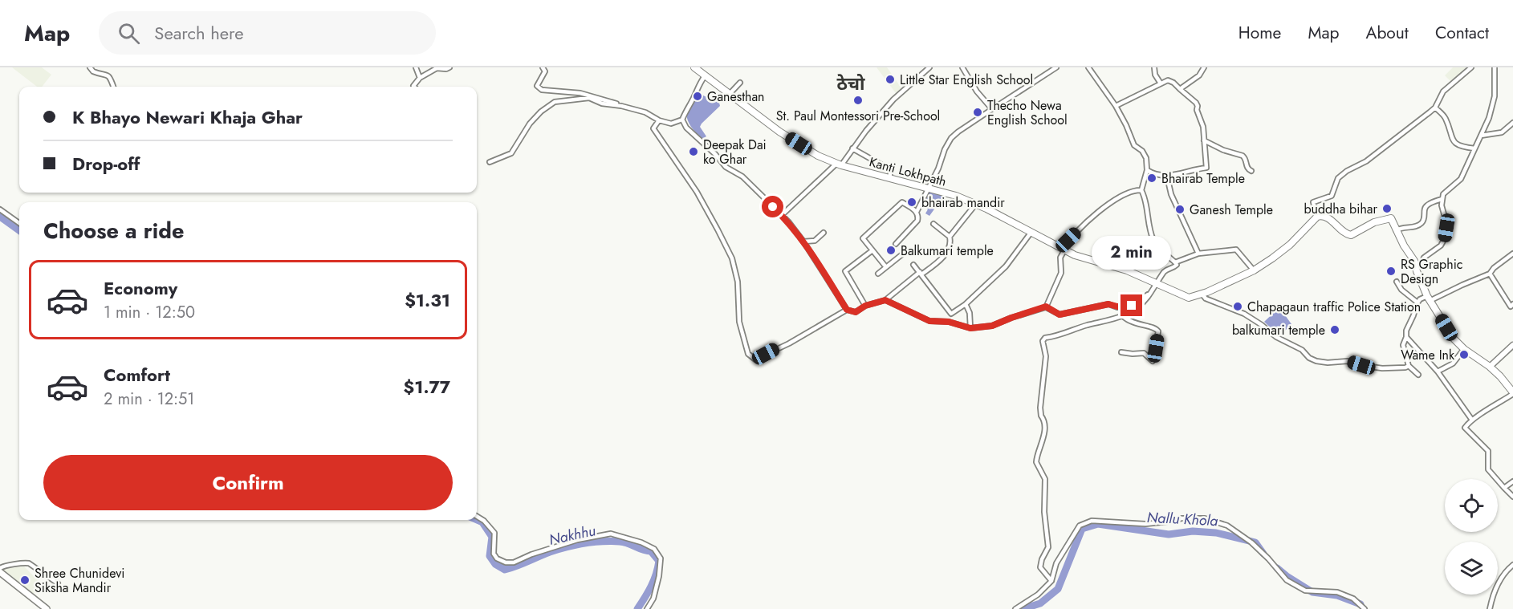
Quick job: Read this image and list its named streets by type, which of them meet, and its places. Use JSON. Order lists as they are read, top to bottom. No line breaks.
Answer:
{"streets":{"main road":["Kanti Lokhpath"]},"districts":["ठेचो"],"water":["Nallu Khola","Nakhhu"],"places":["Little Star English School","Ganesthan","St. Paul Montessori Pre-School","Thecho Newa English School","Deepak Dai ko Ghar","Bhairab Temple","bhairab mandir","buddha bihar","Ganesh Temple","Balkumari temple","RS Graphic Design","Chapagaun traffic Police Station","balkumari temple","Wame Ink","Shree Chunidevi Siksha Mandir"],"page":{"header":"Map","search":"Search here","nav":["Home","Map","About","Contact"],"banner":["K Bhayo Newari Khaja Ghar","Drop-off"],"heading":"Choose a ride","bubble":"2 min","list":[{"name":"Economy","note":"1 min · 12:50","value":"$1.31"},{"name":"Comfort","note":"2 min · 12:51","value":"$1.77"}],"buttons":"Confirm"}}
